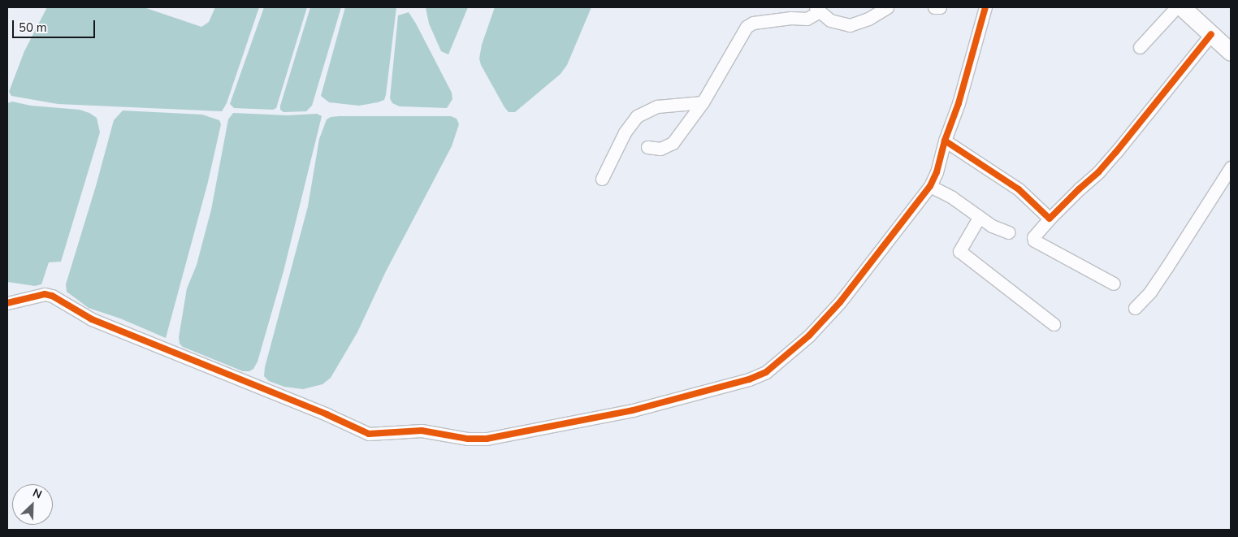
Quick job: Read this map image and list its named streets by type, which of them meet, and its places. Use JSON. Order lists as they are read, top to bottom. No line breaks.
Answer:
{"scale_bar":"50 m","north":"top right"}
